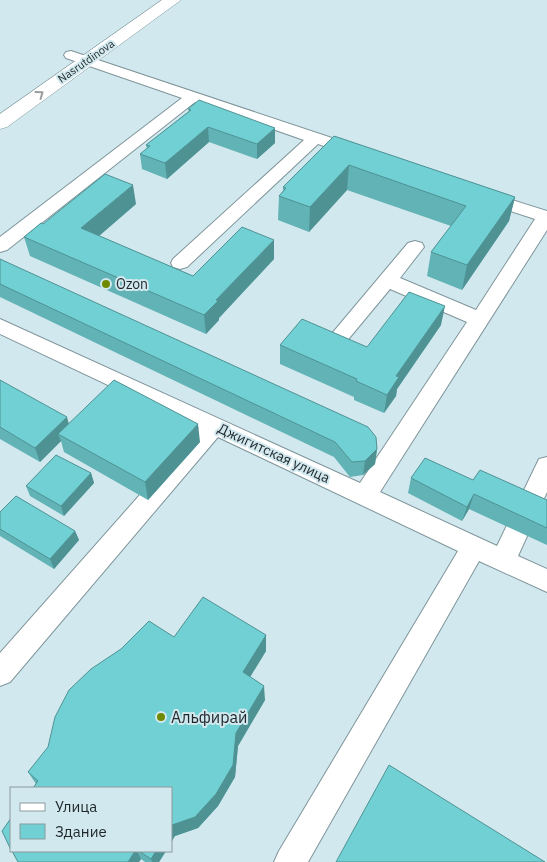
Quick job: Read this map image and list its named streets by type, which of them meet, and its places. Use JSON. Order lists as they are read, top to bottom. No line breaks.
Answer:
{"streets":{"main road":["Nasrutdinova"],"street":["Джигитская улица"]},"places":["Ozon","Альфирай"],"legend":["Улица","Здание"]}
